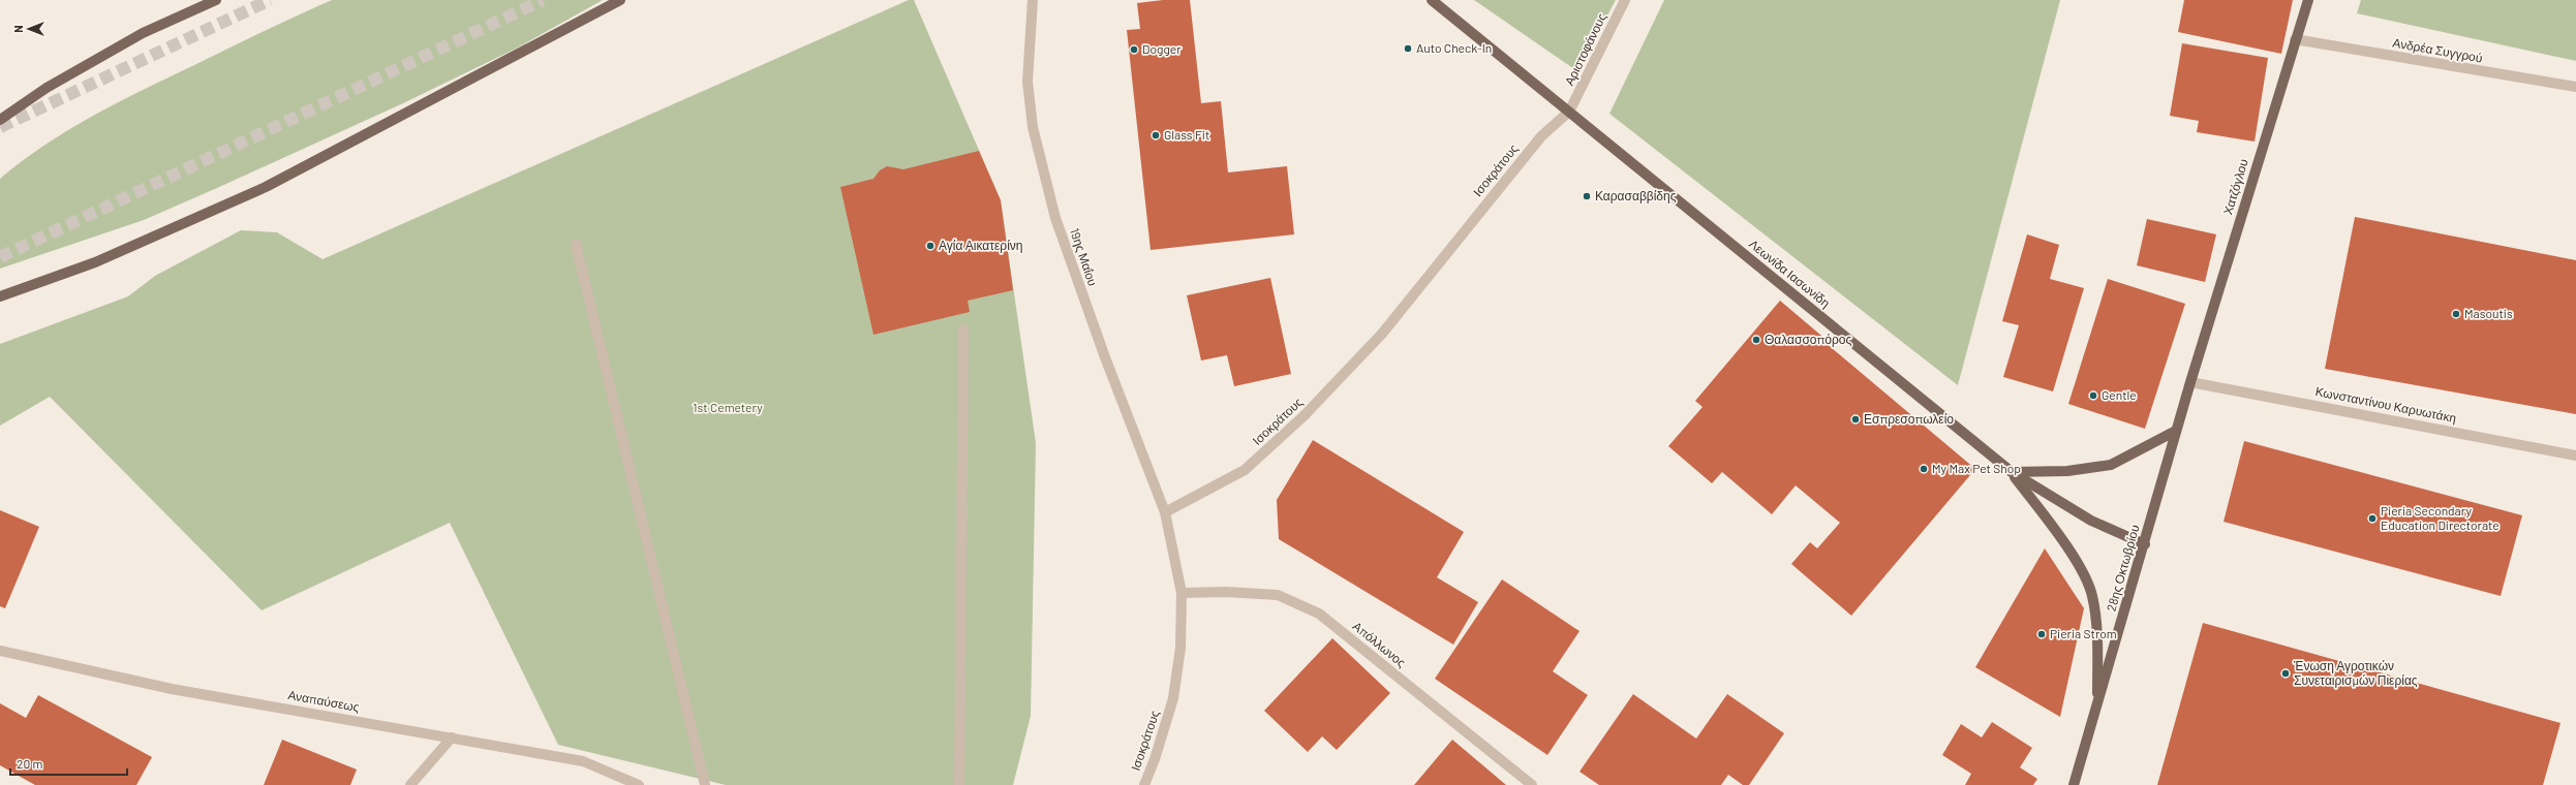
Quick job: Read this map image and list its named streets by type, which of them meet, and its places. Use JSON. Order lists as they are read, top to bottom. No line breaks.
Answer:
{"streets":{"main road":["Χατζόγλου","Λεωνίδα Ιασωνίδη","28ης Οκτωβρίου"],"street":["Αριστοφάνους","Ανδρέα Συγγρού","Ισοκράτους","19ης Μαΐου","Κωνσταντίνου Καρυωτάκη","Απόλλωνος","Αναπαύσεως"]},"crossings":[["Αριστοφάνους","Ισοκράτους"],["Αριστοφάνους","Λεωνίδα Ιασωνίδη"],["Ανδρέα Συγγρού","Χατζόγλου"],["Ισοκράτους","19ης Μαΐου"],["Ισοκράτους","Λεωνίδα Ιασωνίδη"],["Ισοκράτους","Απόλλωνος"],["Χατζόγλου","Κωνσταντίνου Καρυωτάκη"],["Χατζόγλου","28ης Οκτωβρίου"],["Λεωνίδα Ιασωνίδη","28ης Οκτωβρίου"],["Κωνσταντίνου Καρυωτάκη","28ης Οκτωβρίου"]],"parks":["1st Cemetery"],"places":["Auto Check-In","Dogger","Glass Fit","Καρασαββίδης","Αγία Αικατερίνη","Masoutis","Θαλασσοπόρος","Gentle","Εσπρεσοπωλείο","My Max Pet Shop","Pieria Secondary Education Directorate","Pieria Strom","Ένωση Αγροτικών Συνεταιρισμών Πιερίας"],"scale_bar":"20 m","north":"left"}
